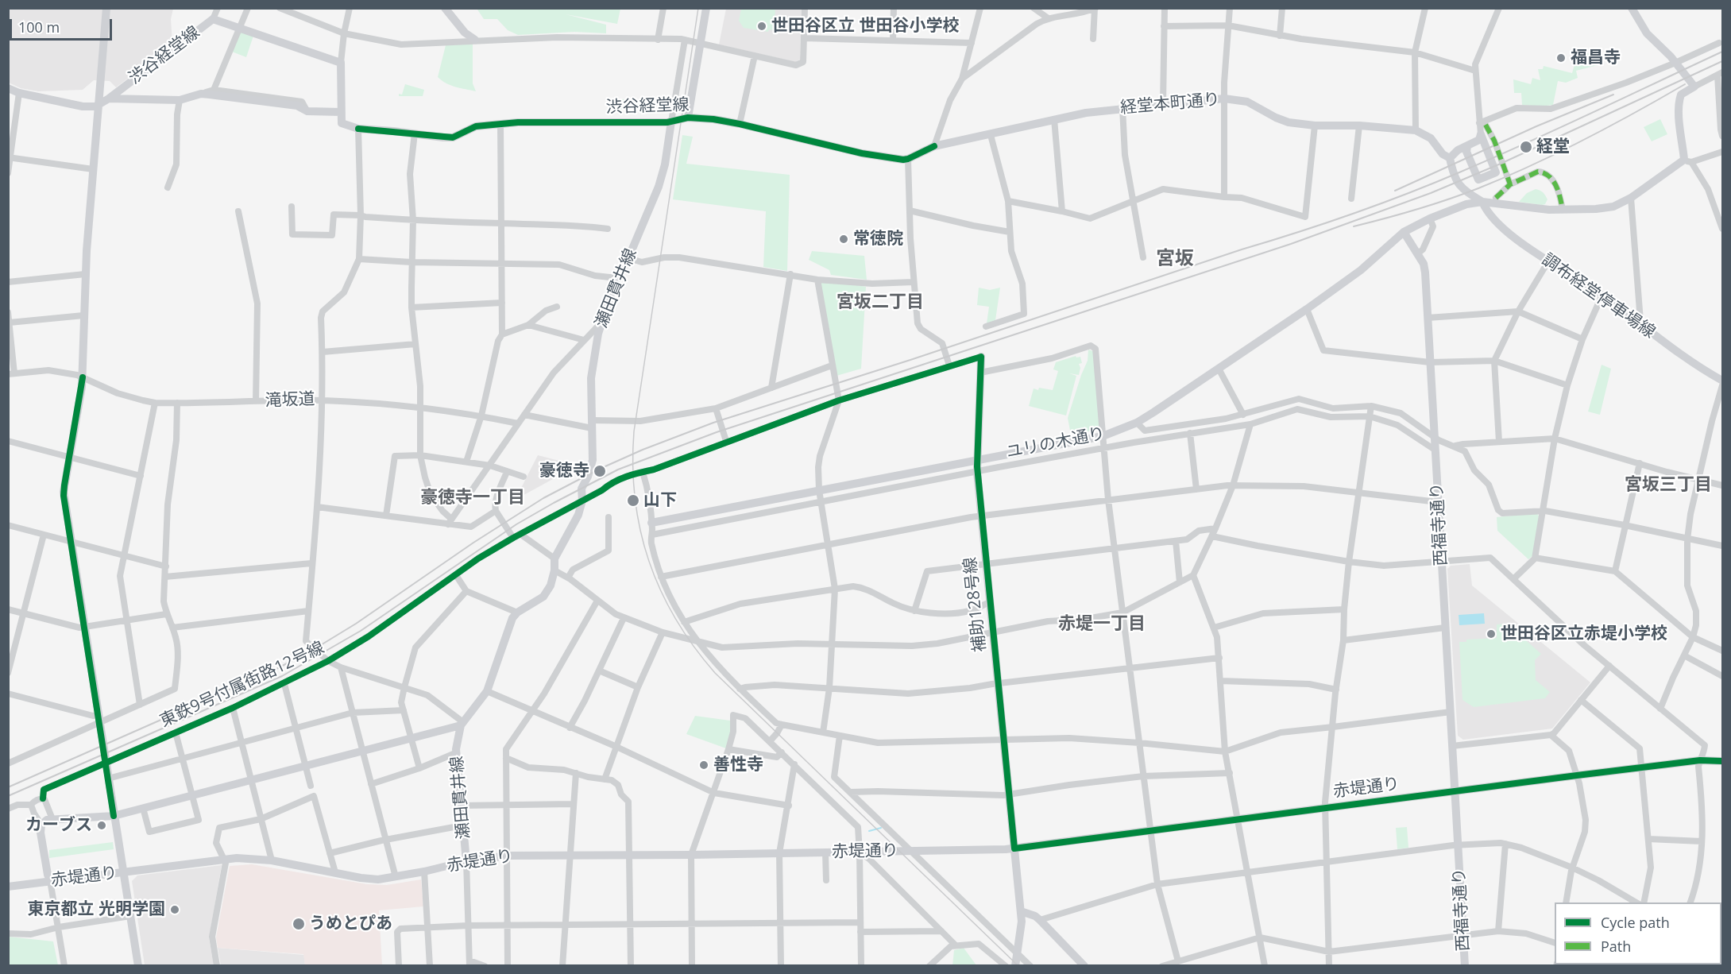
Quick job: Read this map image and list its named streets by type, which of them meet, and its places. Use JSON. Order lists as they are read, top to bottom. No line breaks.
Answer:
{"streets":{"street":["渋谷経堂線","経堂本町通り","瀬田貫井線","調布経堂停車場線","滝坂道","ユリの木通り","西福寺通り","補助128号線","東鉄9号付属街路12号線","赤堤通り"]},"crossings":[["渋谷経堂線","瀬田貫井線"],["渋谷経堂線","滝坂道"],["瀬田貫井線","東鉄9号付属街路12号線"],["瀬田貫井線","赤堤通り"],["ユリの木通り","西福寺通り"],["ユリの木通り","補助128号線"],["西福寺通り","赤堤通り"],["補助128号線","東鉄9号付属街路12号線"],["補助128号線","赤堤通り"]],"districts":["宮坂","宮坂二丁目","宮坂三丁目","豪徳寺一丁目","赤堤一丁目"],"places":["世田谷区立 世田谷小学校","福昌寺","経堂","常徳院","豪徳寺","山下","世田谷区立赤堤小学校","善性寺","カーブス","東京都立 光明学園","うめとぴあ"],"legend":["Cycle path","Path"],"scale_bar":"100 m"}
